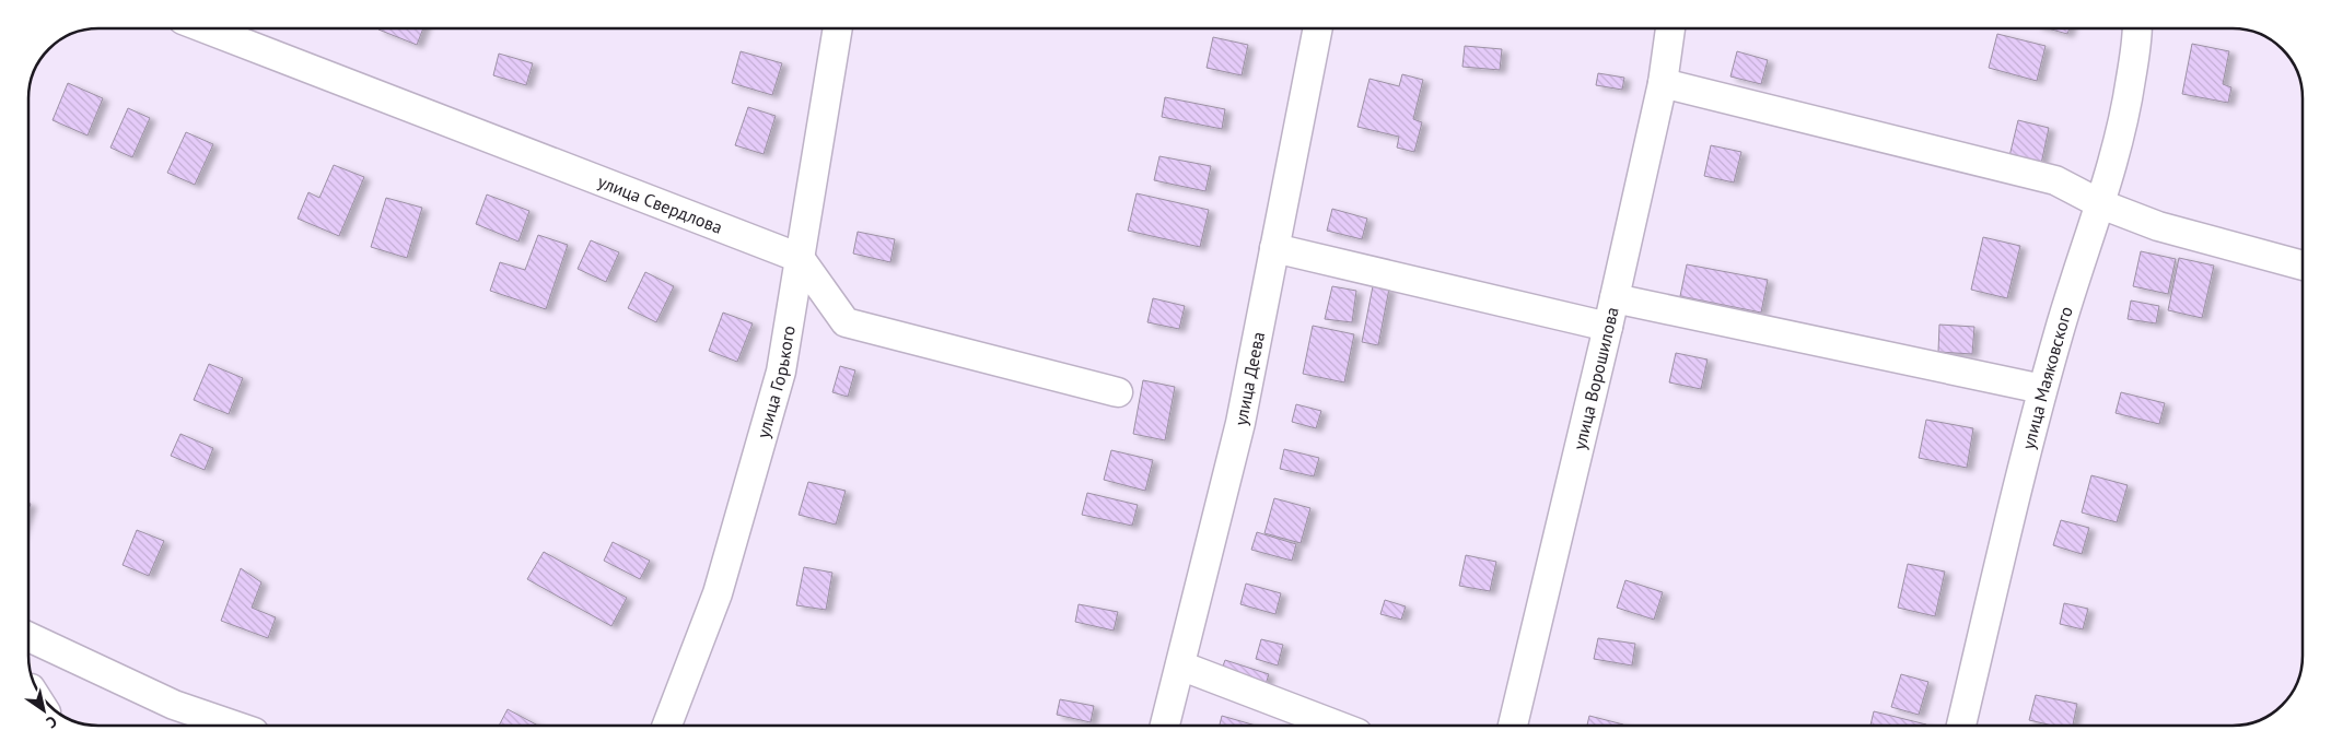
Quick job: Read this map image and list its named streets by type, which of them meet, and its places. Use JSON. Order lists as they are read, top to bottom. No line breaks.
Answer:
{"streets":{"street":["улица Свердлова","улица Маяковского","улица Ворошилова","улица Деева","улица Горького"]},"crossings":[["улица Свердлова","улица Горького"]],"north":"bottom right"}
